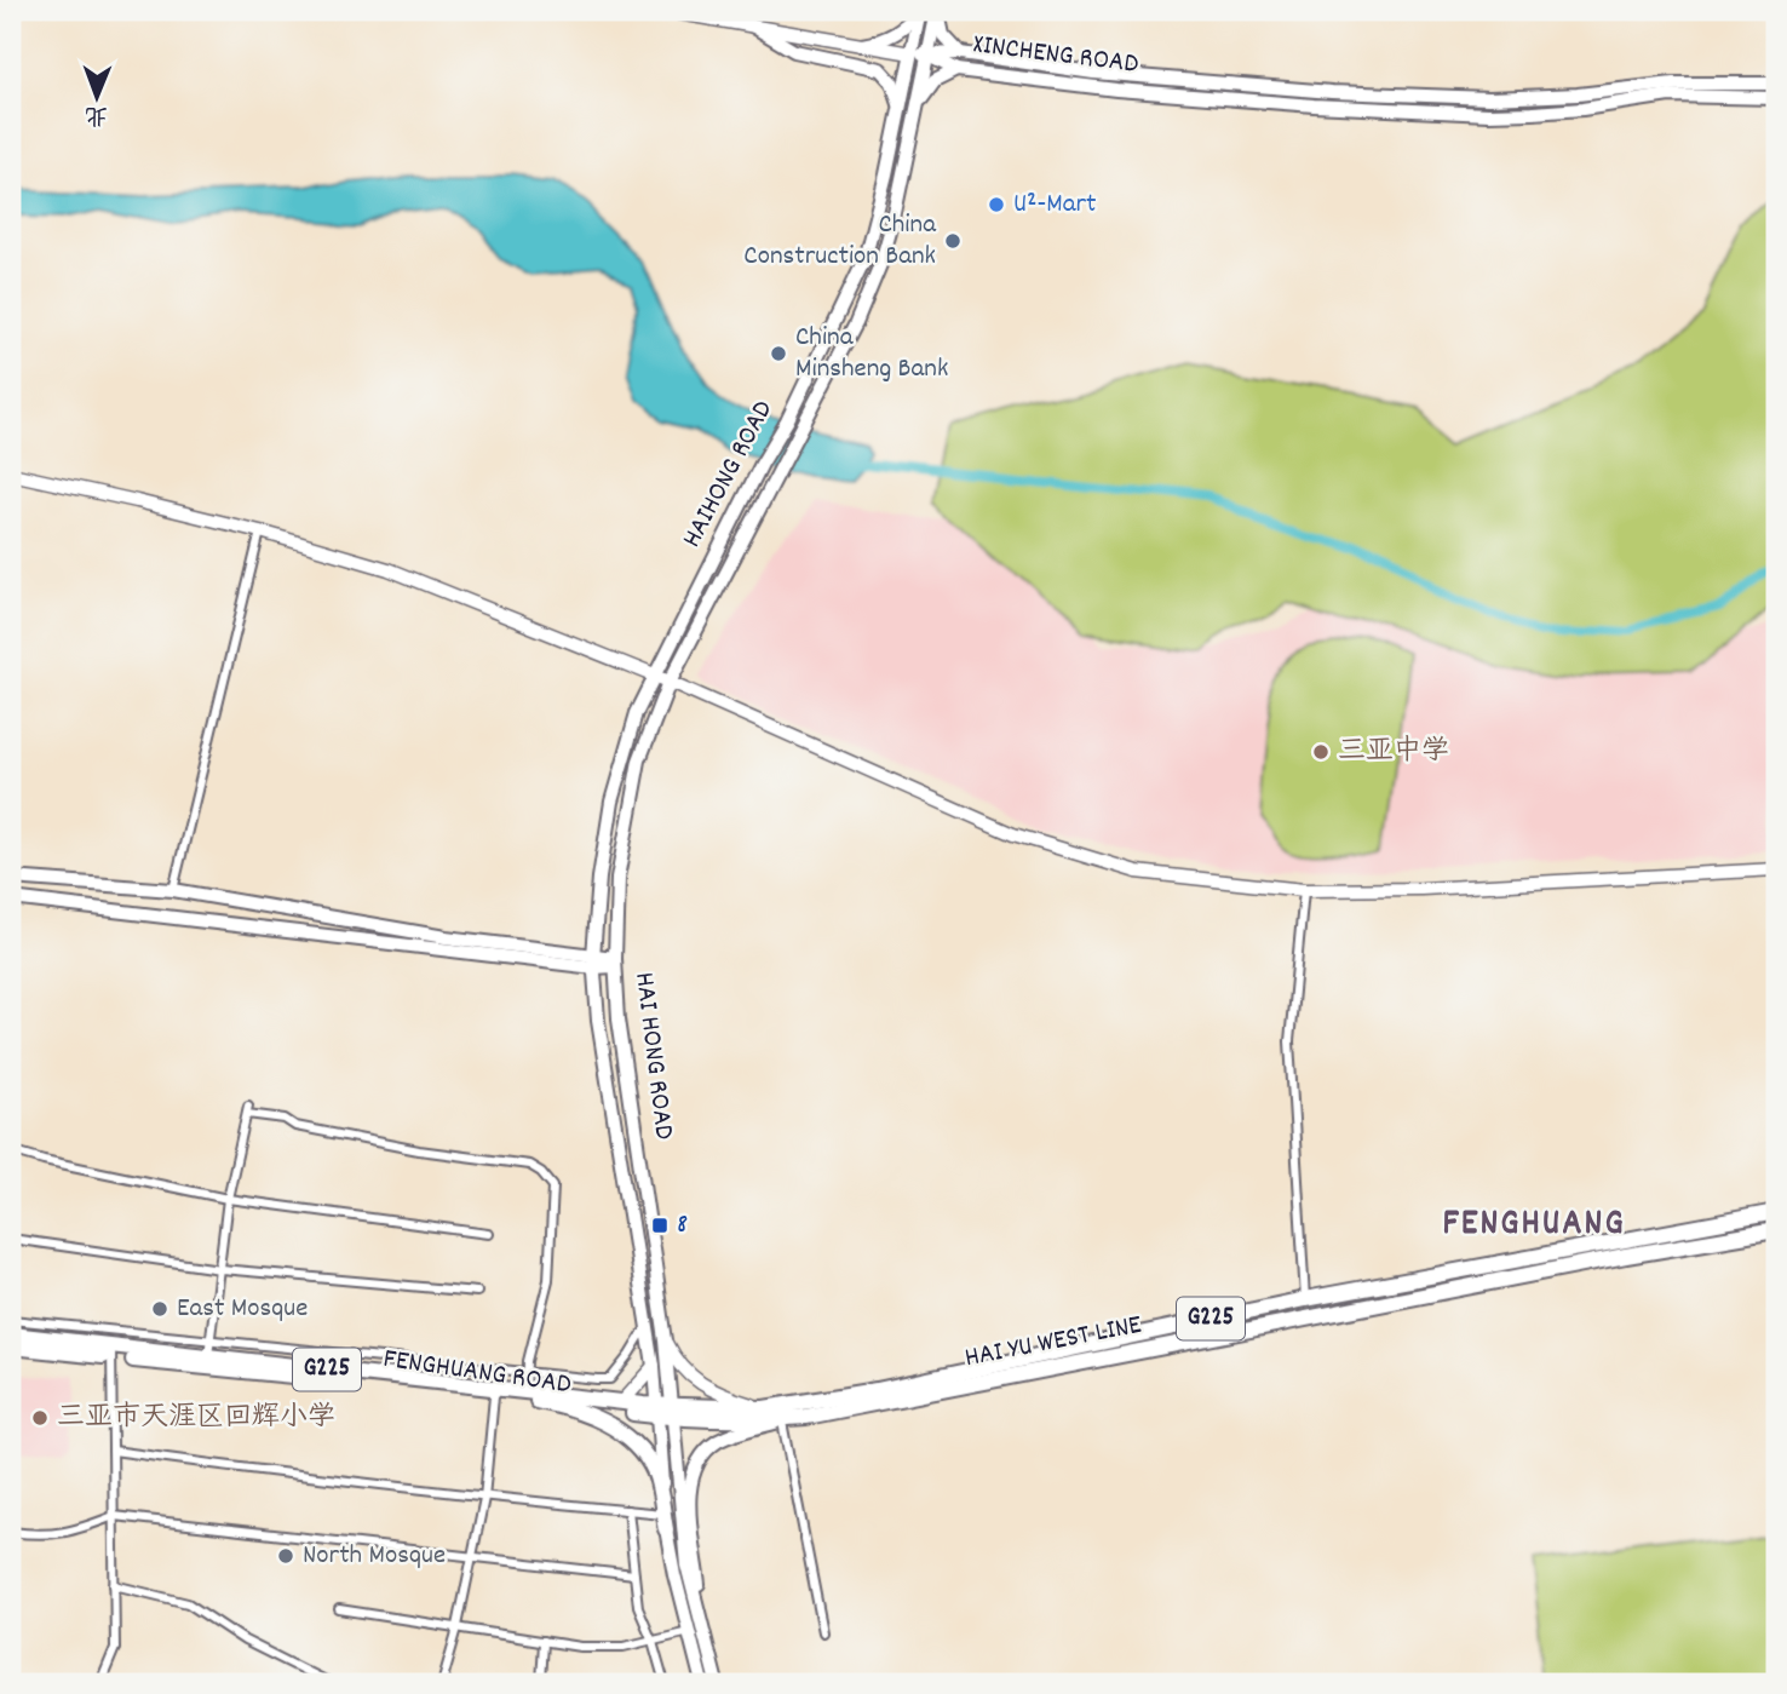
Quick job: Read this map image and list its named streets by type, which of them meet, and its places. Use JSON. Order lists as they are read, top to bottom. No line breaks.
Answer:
{"streets":{"highway":["G225","HAI YU WEST LINE","FENGHUANG ROAD"],"main road":["XINCHENG ROAD","HAIHONG ROAD","HAI HONG ROAD"]},"crossings":[["XINCHENG ROAD","HAIHONG ROAD"],["HAIHONG ROAD","HAI HONG ROAD"],["HAI HONG ROAD","HAI YU WEST LINE"],["HAI HONG ROAD","FENGHUANG ROAD"],["HAI YU WEST LINE","FENGHUANG ROAD"]],"districts":["FENGHUANG"],"places":{"other":["U²-Mart","China Construction Bank","China Minsheng Bank","三亚中学","East Mosque","三亚市天涯区回辉小学","North Mosque"],"transit":["8"]},"north":"bottom"}
